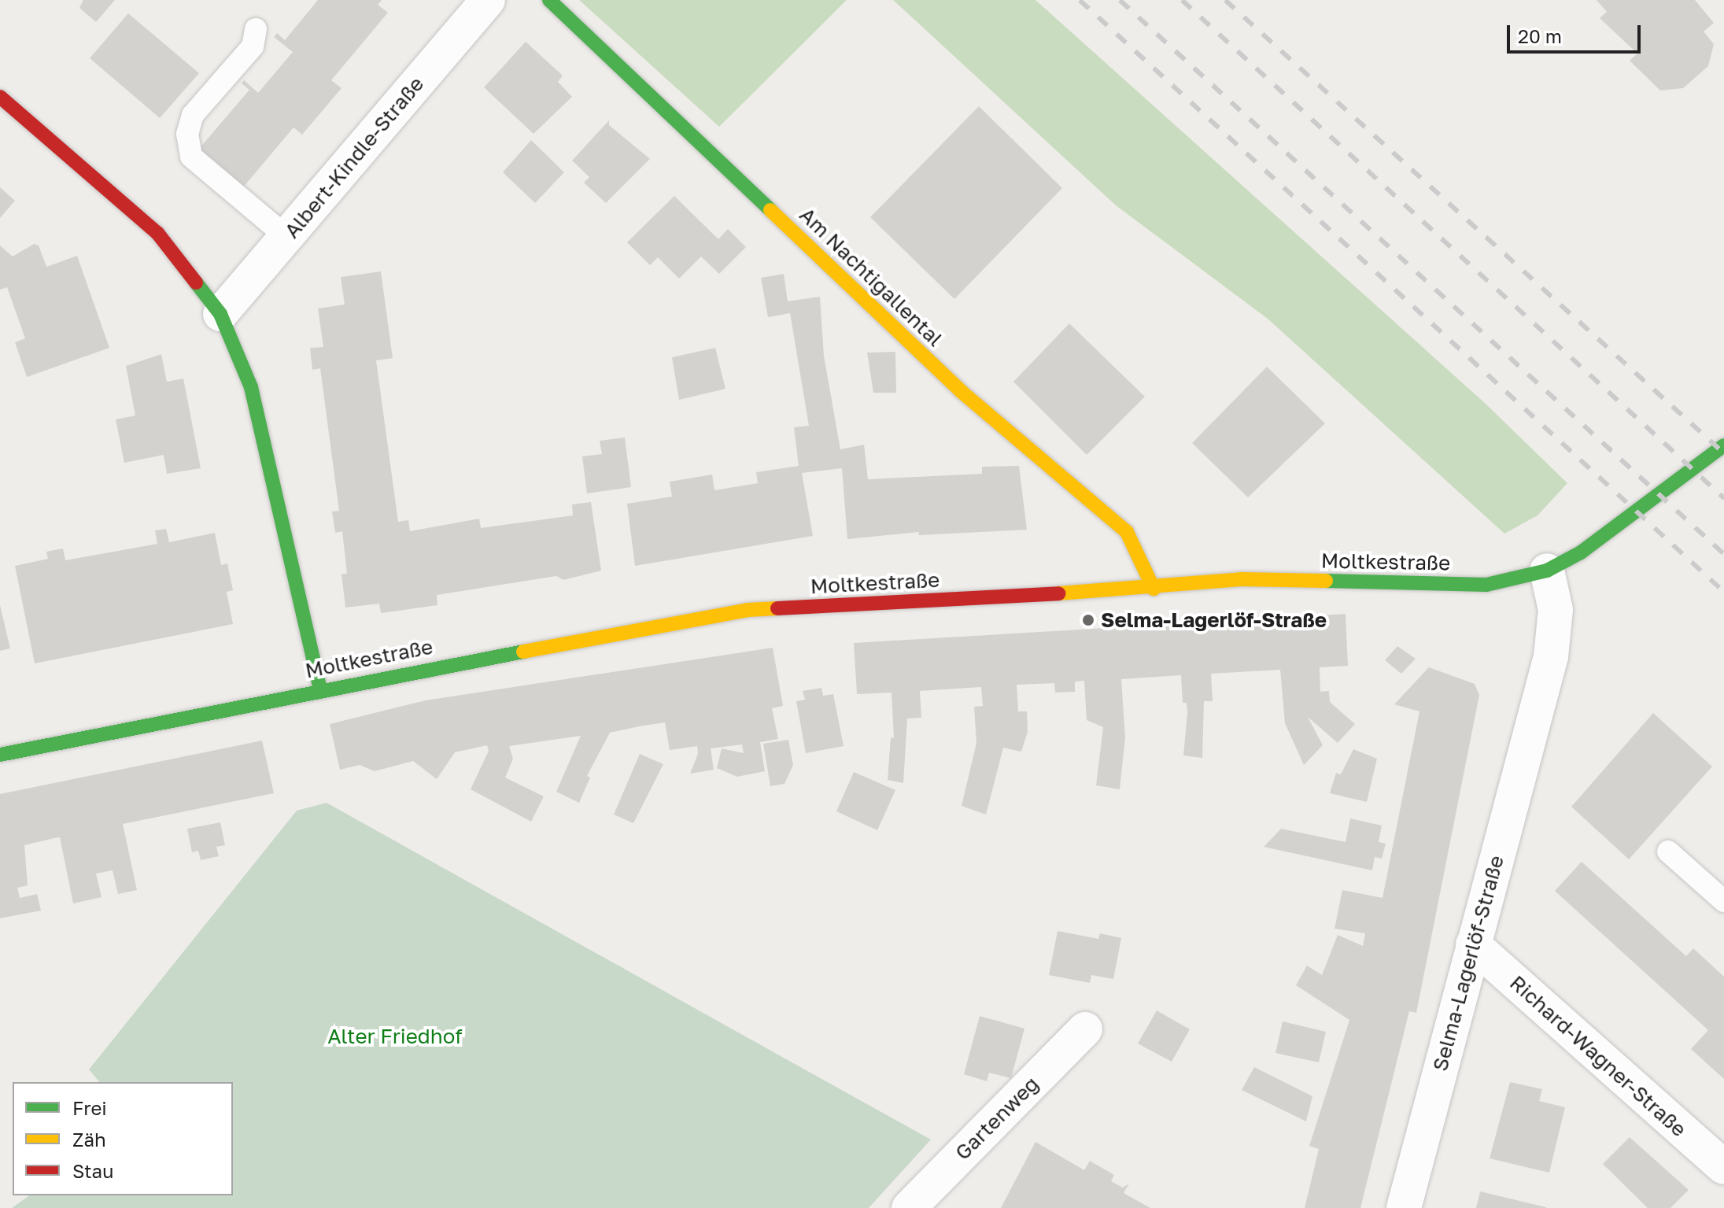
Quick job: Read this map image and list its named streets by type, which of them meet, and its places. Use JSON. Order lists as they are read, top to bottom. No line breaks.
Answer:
{"streets":{"street":["Albert-Kindle-Straße","Am Nachtigallental","Moltkestraße","Selma-Lagerlöf-Straße","Richard-Wagner-Straße","Gartenweg"]},"crossings":[["Am Nachtigallental","Moltkestraße"],["Moltkestraße","Selma-Lagerlöf-Straße"],["Selma-Lagerlöf-Straße","Richard-Wagner-Straße"]],"parks":["Alter Friedhof"],"places":["Selma-Lagerlöf-Straße"],"legend":["Frei","Zäh","Stau"],"scale_bar":"20 m"}
